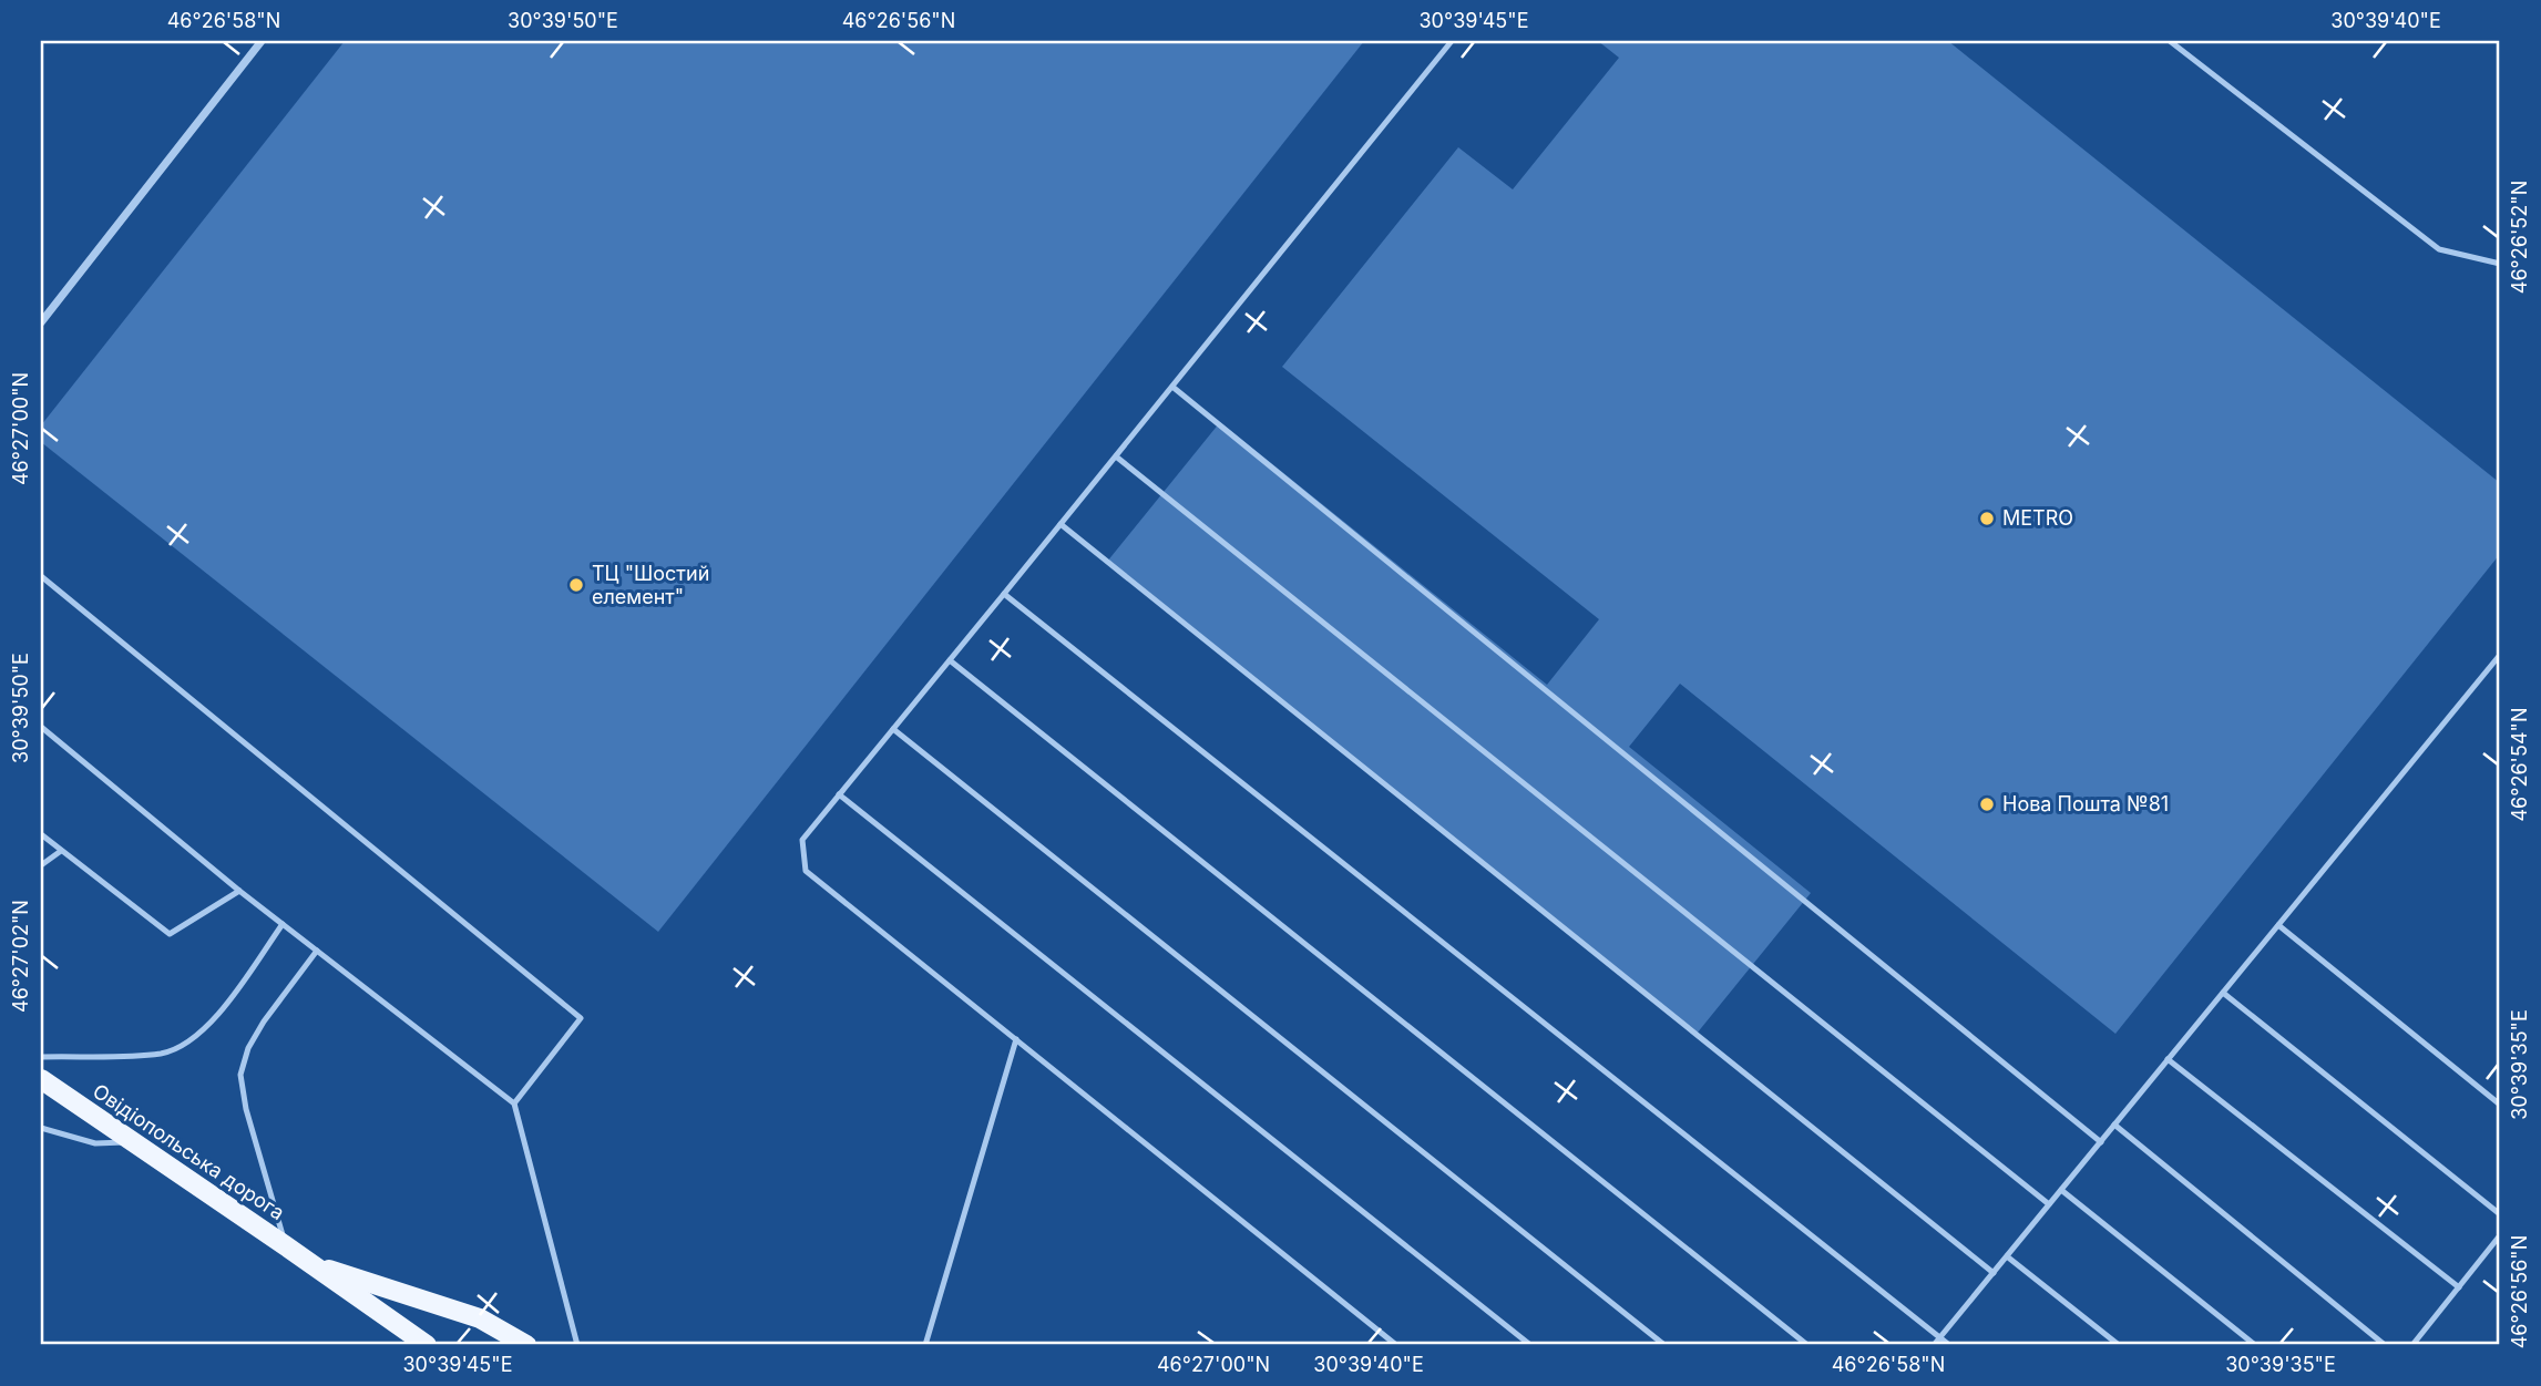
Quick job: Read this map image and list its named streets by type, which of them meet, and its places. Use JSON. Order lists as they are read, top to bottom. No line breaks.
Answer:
{"streets":{"main road":["Овідіопольська дорога"]},"places":["METRO","ТЦ \"Шостий елемент\"","Нова Пошта №81"],"coordinates":["46°26'58\"N","30°39'50\"E","46°26'56\"N","30°39'45\"E","30°39'40\"E","46°26'52\"N","46°27'00\"N","46°26'54\"N","46°27'02\"N","30°39'35\"E"]}
